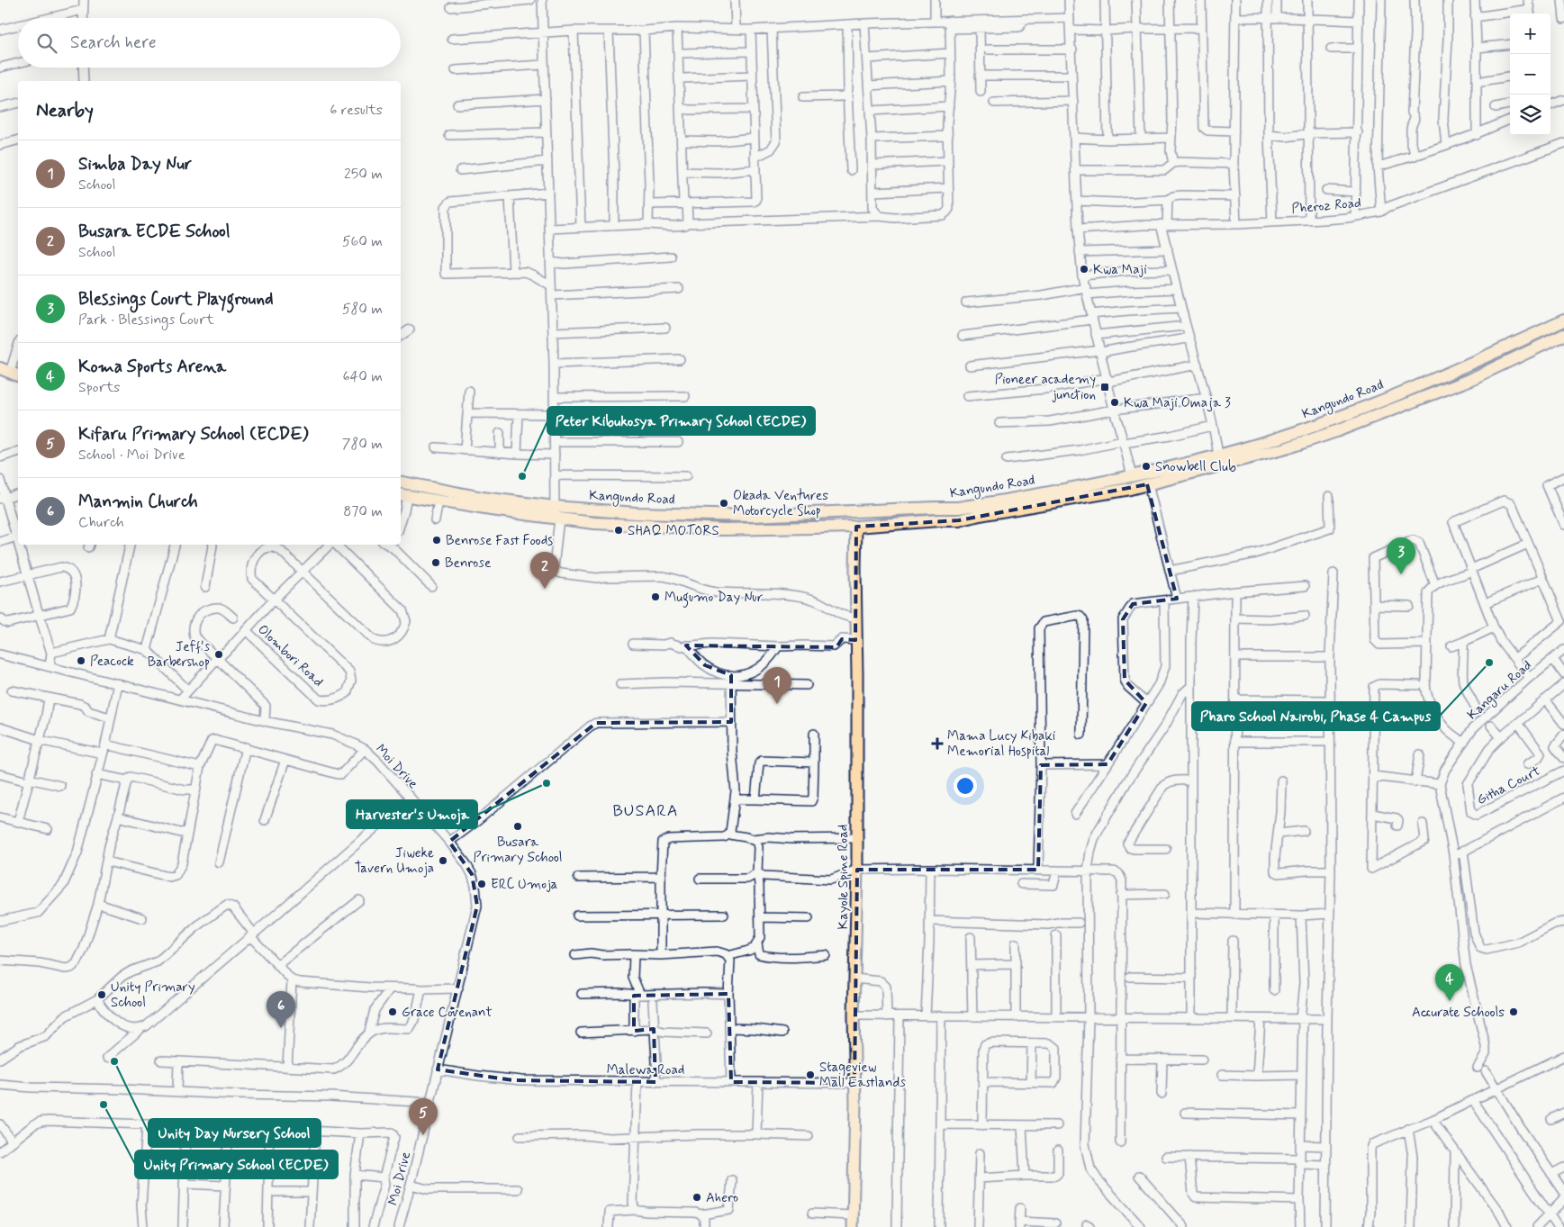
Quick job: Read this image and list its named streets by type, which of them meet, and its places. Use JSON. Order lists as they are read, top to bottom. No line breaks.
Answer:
{"streets":{"highway":["Kangundo Road"],"main road":["Kayole Spine Road"],"street":["Pheroz Road","Olombori Road","Kangaru Road","Moi Drive","Githa Court","Malewa Road"]},"crossings":[["Kangundo Road","Kayole Spine Road"],["Moi Drive","Malewa Road"],["Kayole Spine Road","Malewa Road"]],"districts":["BUSARA"],"places":{"other":["Kwa Maji","Kwa Maji Omaja 3","Snowbell Club","Peter Kibukosya Primary School (ECDE)","Okada Ventures Motorcycle Shop","SHAQ MOTORS","Benrose Fast Foods","Benrose","Mugumo Day Nur","Jeff's Barbershop","Peacock","Pharo School Nairobi, Phase 4 Campus","Harvester's Umoja","Busara Primary School","Jiweke Tavern Umoja","ERC Umoja","Unity Primary School","Grace Covenant","Accurate Schools","Unity Day Nursery School","Stageview Mall Eastlands","Unity Primary School (ECDE)","Ahero"],"transit":["Pioneer academy junction"],"health":["Mama Lucy Kibaki Memorial Hospital"]},"page":{"map_buttons":["+","−"],"search":"Search here","heading":["Nearby","6 results"],"list":[{"mark":"1","name":"Simba Day Nur","note":"School","value":"250 m"},{"mark":"2","name":"Busara ECDE School","note":"School","value":"560 m"},{"mark":"3","name":"Blessings Court Playground","note":"Park · Blessings Court","value":"580 m"},{"mark":"4","name":"Koma Sports Arena","note":"Sports","value":"640 m"},{"mark":"5","name":"Kifaru Primary School (ECDE)","note":"School · Moi Drive","value":"780 m"},{"mark":"6","name":"Manmin Church","note":"Church","value":"870 m"}],"pins":["3","2","1","4","6","5"]}}
